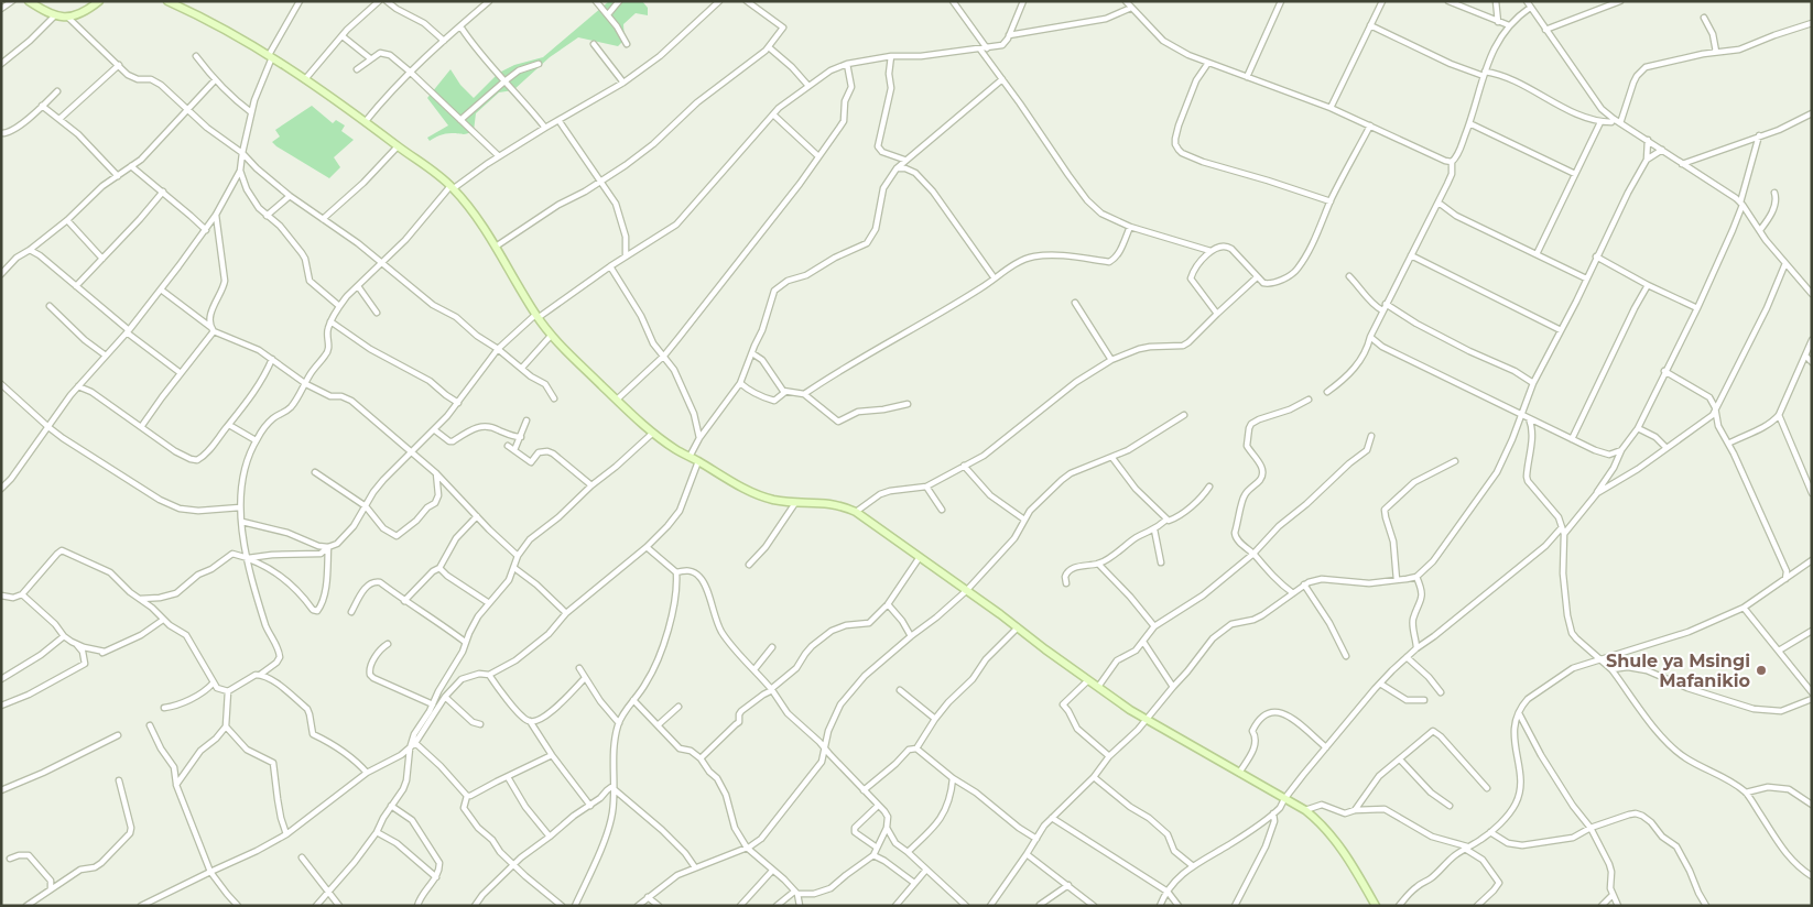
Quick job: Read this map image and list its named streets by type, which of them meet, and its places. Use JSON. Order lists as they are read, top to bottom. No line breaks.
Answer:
{"places":["Shule ya Msingi Mafanikio"]}
